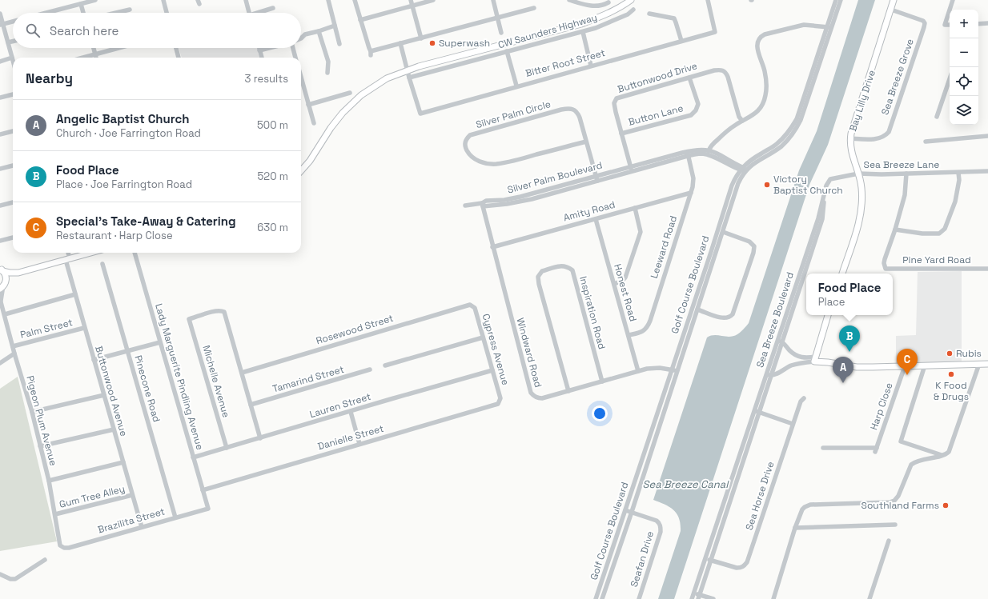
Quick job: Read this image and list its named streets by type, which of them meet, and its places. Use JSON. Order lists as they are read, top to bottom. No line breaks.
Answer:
{"streets":{"main road":["CW Saunders Highway","Bay Lilly Drive"],"street":["Bitter Root Street","Sea Breeze Grove","Buttonwood Drive","Silver Palm Circle","Button Lane","Sea Breeze Lane","Silver Palm Boulevard","Amity Road","Leeward Road","Pine Yard Road","Golf Course Boulevard","Honest Road","Inspiration Road","Sea Breeze Boulevard","Palm Street","Rosewood Street","Cypress Avenue","Windward Road","Lady Marguerite Pindling Avenue","Tamarind Street","Michelle Avenue","Pinecone Road","Buttonwood Avenue","Lauren Street","Harp Close","Pigeon Plum Avenue","Danielle Street","Sea Horse Drive","Gum Tree Alley","Brazilita Street","Seafan Drive"]},"crossings":[["Sea Breeze Grove","Bay Lilly Drive"],["Buttonwood Drive","Button Lane"],["Buttonwood Drive","Silver Palm Boulevard"],["Bay Lilly Drive","Sea Breeze Lane"],["Silver Palm Circle","Silver Palm Boulevard"],["Sea Breeze Lane","Sea Breeze Boulevard"],["Silver Palm Boulevard","Leeward Road"],["Silver Palm Boulevard","Golf Course Boulevard"],["Silver Palm Boulevard","Windward Road"],["Amity Road","Leeward Road"],["Amity Road","Honest Road"],["Amity Road","Windward Road"],["Leeward Road","Honest Road"],["Golf Course Boulevard","Windward Road"],["Golf Course Boulevard","Seafan Drive"],["Honest Road","Windward Road"],["Inspiration Road","Windward Road"],["Sea Breeze Boulevard","Sea Horse Drive"],["Palm Street","Buttonwood Avenue"],["Palm Street","Pigeon Plum Avenue"],["Rosewood Street","Cypress Avenue"],["Rosewood Street","Michelle Avenue"],["Cypress Avenue","Lauren Street"],["Cypress Avenue","Danielle Street"],["Lady Marguerite Pindling Avenue","Lauren Street"],["Lady Marguerite Pindling Avenue","Danielle Street"],["Lady Marguerite Pindling Avenue","Brazilita Street"],["Michelle Avenue","Lauren Street"],["Pinecone Road","Brazilita Street"],["Buttonwood Avenue","Gum Tree Alley"],["Buttonwood Avenue","Brazilita Street"],["Pigeon Plum Avenue","Gum Tree Alley"],["Pigeon Plum Avenue","Brazilita Street"]],"water":["Sea Breeze Canal"],"places":["Superwash","Victory Baptist Church","Rubis","K Food & Drugs","Southland Farms"],"page":{"map_buttons":["+","−"],"search":"Search here","heading":["Nearby","3 results"],"list":[{"mark":"A","name":"Angelic Baptist Church","note":"Church · Joe Farrington Road","value":"500 m"},{"mark":"B","name":"Food Place","note":"Place · Joe Farrington Road","value":"520 m"},{"mark":"C","name":"Special's Take-Away & Catering","note":"Restaurant · Harp Close","value":"630 m"}],"popup":["Food Place","Place"],"pins":["B","C","A"]}}
